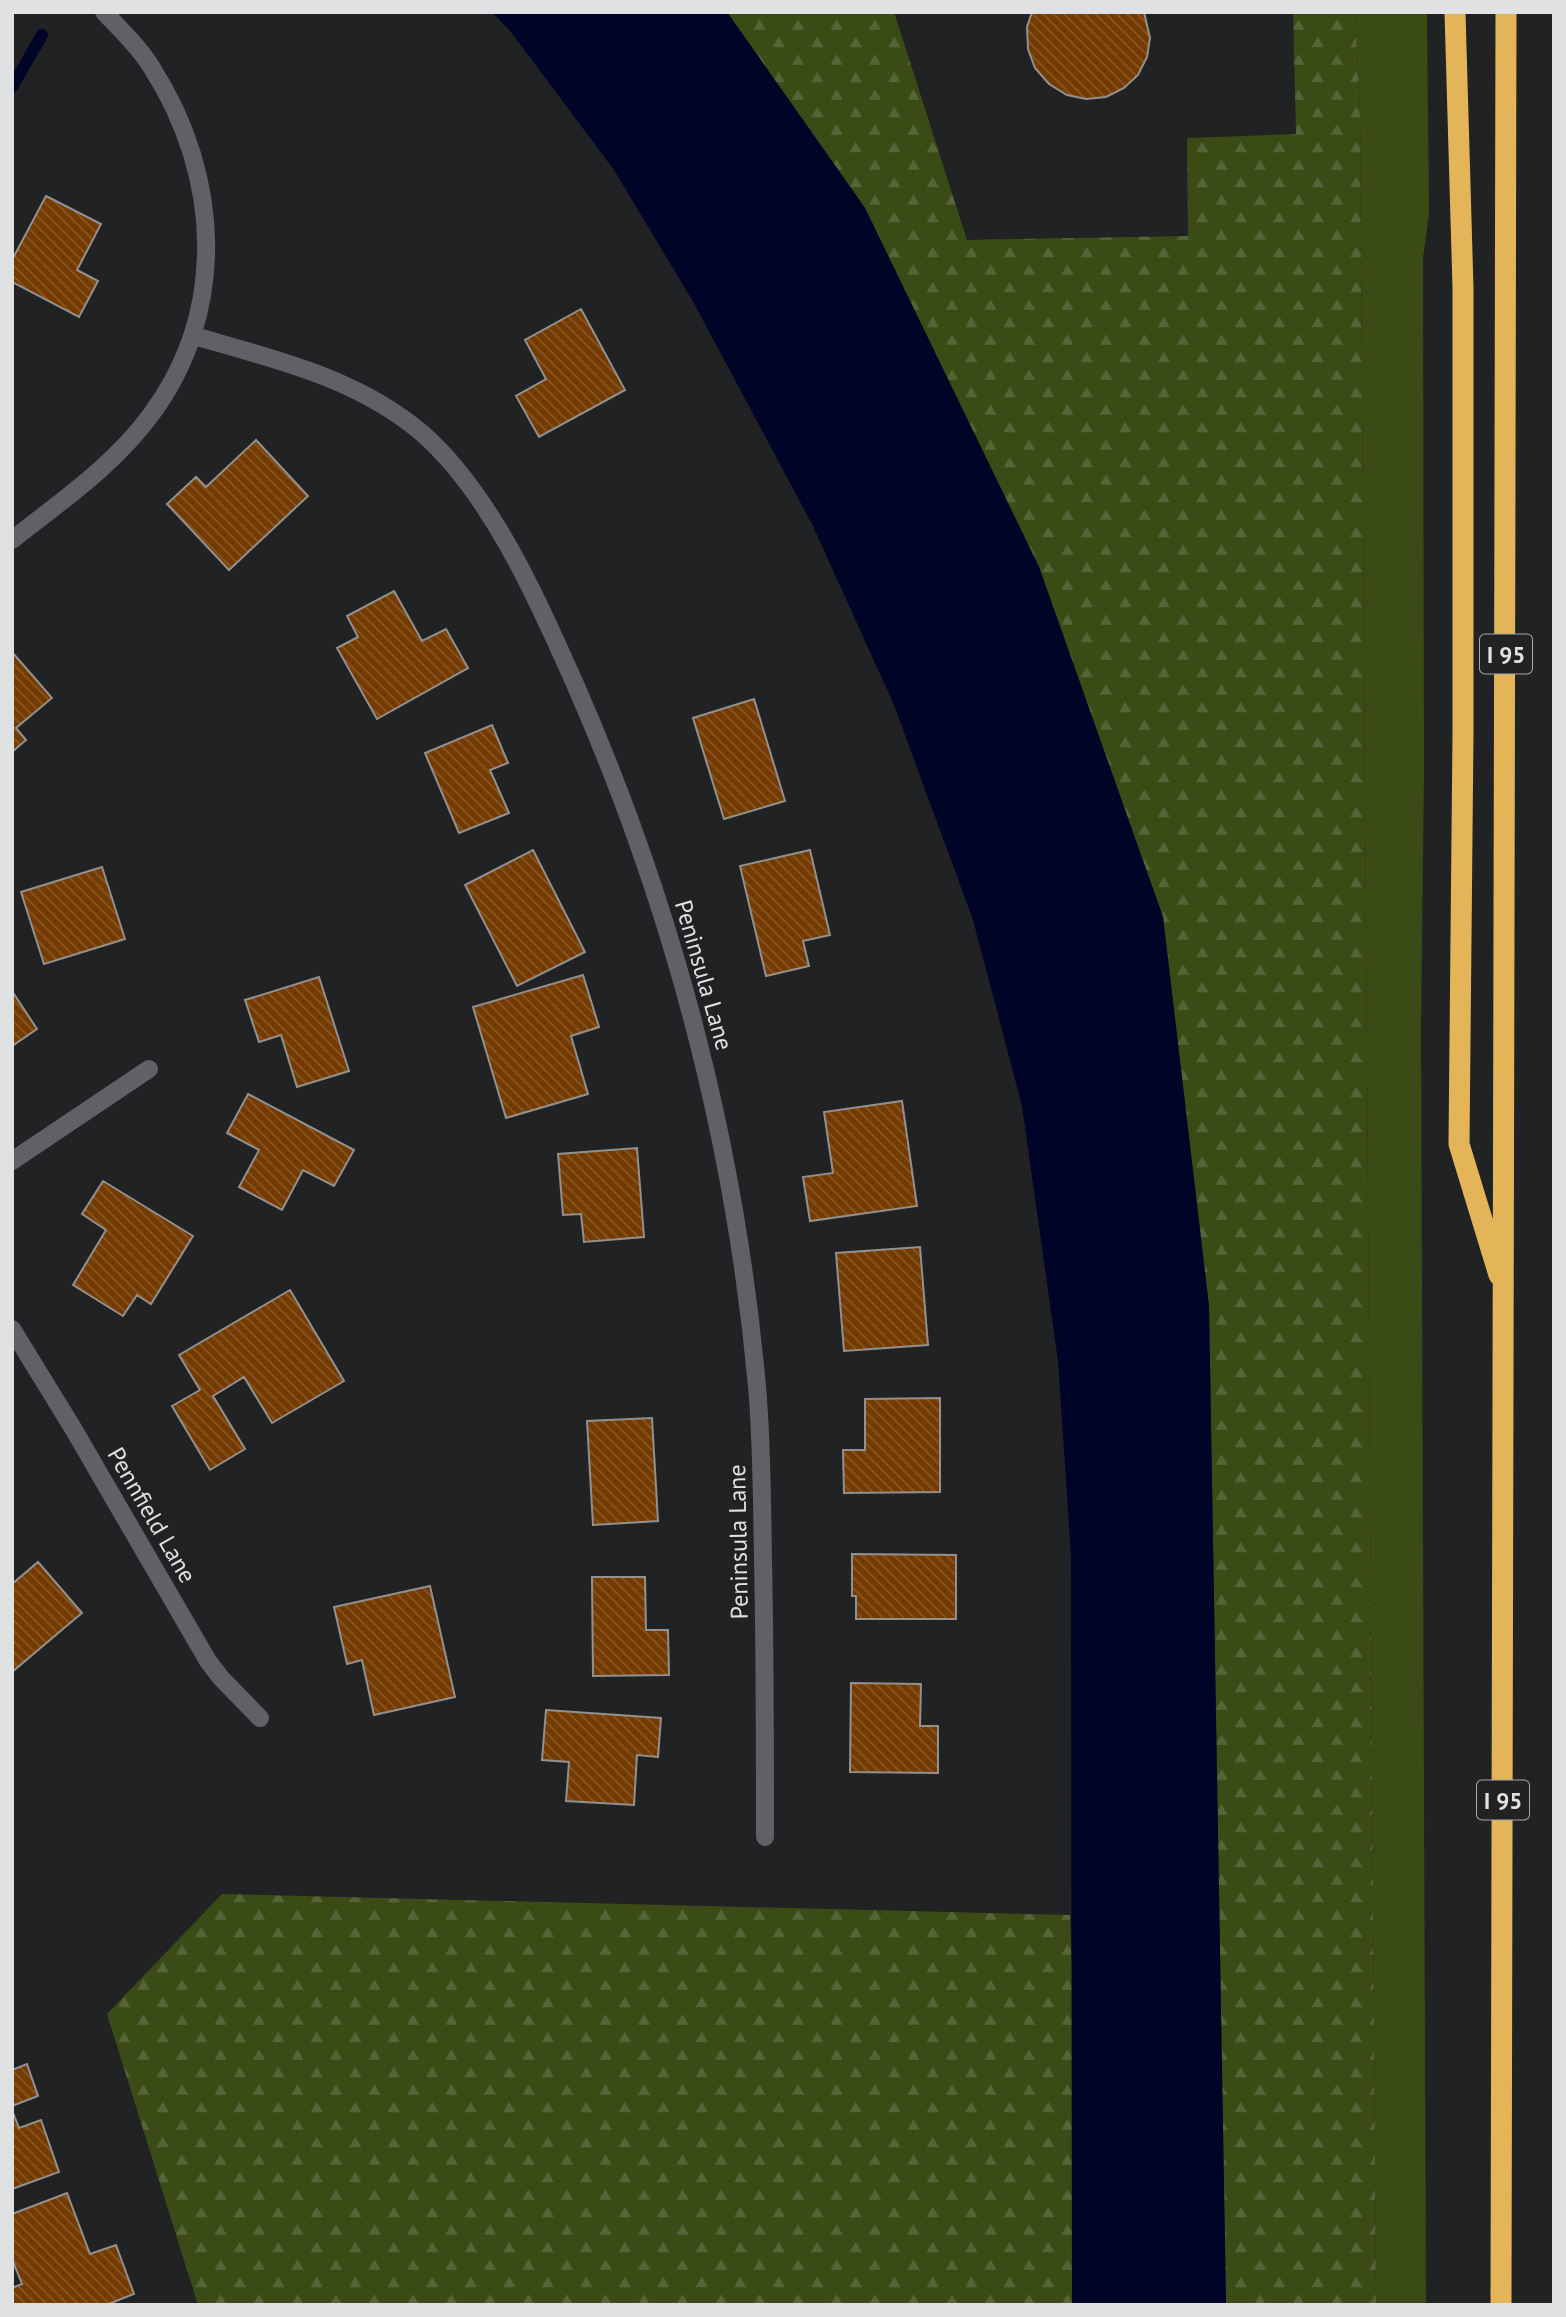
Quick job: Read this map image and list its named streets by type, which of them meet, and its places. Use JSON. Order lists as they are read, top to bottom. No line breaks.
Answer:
{"streets":{"highway":["I 95"],"street":["Peninsula Lane","Pennfield Lane"]}}
